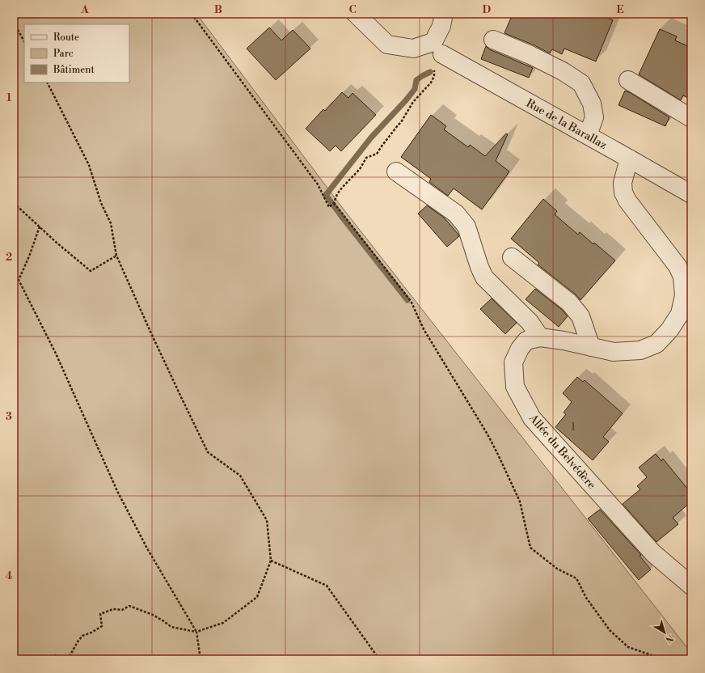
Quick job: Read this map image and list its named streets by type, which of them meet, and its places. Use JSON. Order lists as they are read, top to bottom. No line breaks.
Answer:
{"streets":{"street":["Rue de la Barallaz","Allée du Belvédère"]},"crossings":[["Rue de la Barallaz","Allée du Belvédère"]],"house_numbers":["1"],"legend":["Route","Parc","Bâtiment"],"north":"bottom right","grid":{"columns":["A","B","C","D","E"],"rows":["1","2","3","4"]}}
